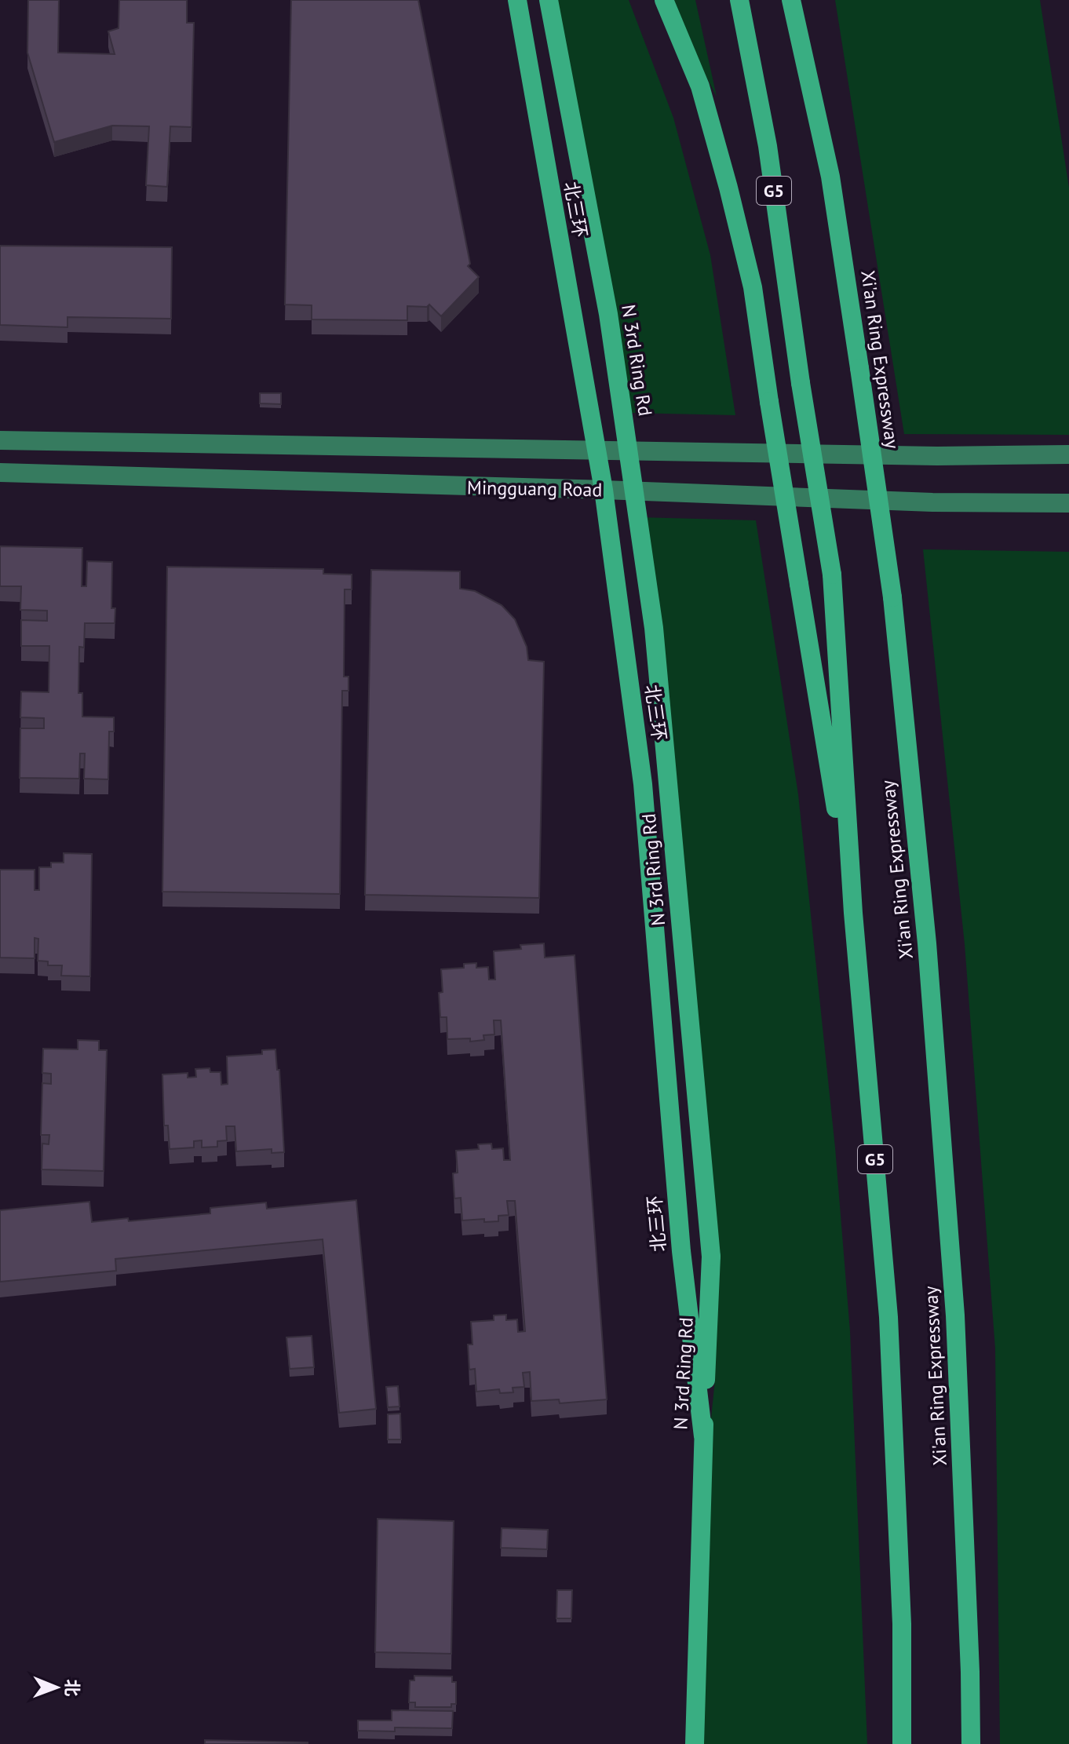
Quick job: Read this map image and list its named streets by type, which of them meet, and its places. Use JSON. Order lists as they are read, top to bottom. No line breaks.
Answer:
{"streets":{"highway":["G5","北三环","Xi'an Ring Expressway","N 3rd Ring Rd"],"main road":["Mingguang Road"]},"crossings":[["北三环","N 3rd Ring Rd"],["北三环","Mingguang Road"]],"north":"right"}
